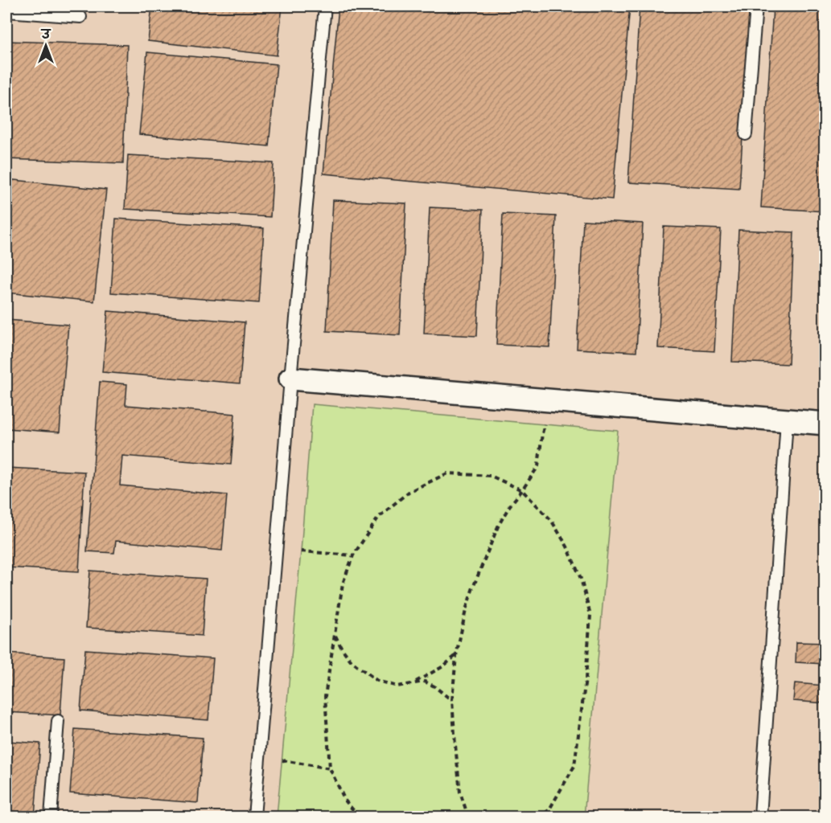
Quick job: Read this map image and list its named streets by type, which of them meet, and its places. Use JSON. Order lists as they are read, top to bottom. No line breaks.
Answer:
{"north":"top"}
